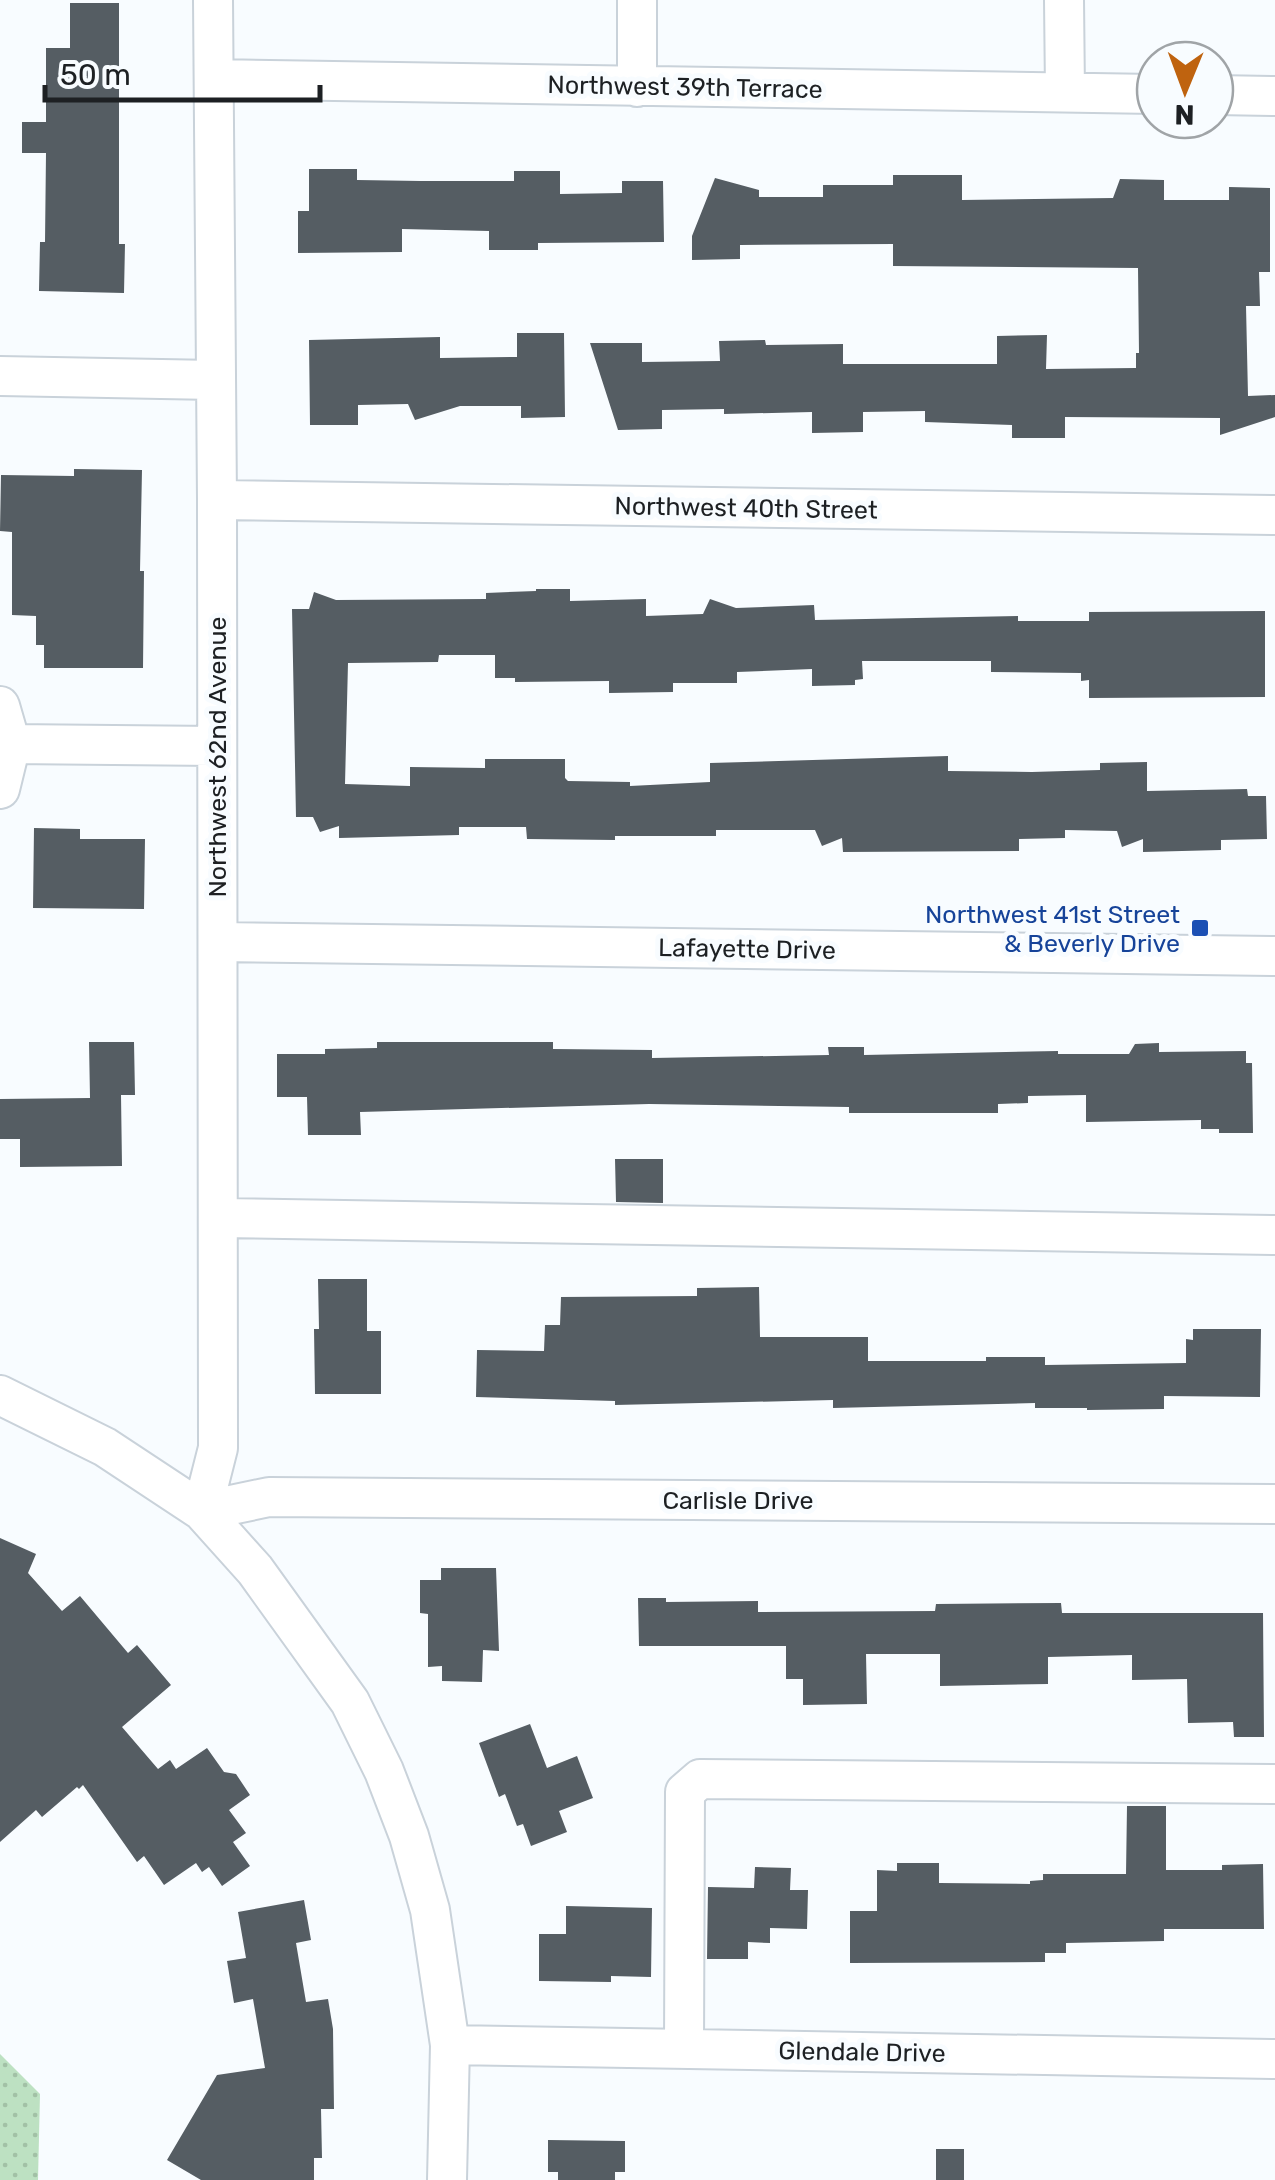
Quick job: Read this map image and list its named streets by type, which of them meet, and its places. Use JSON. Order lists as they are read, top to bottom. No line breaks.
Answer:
{"streets":{"street":["Northwest 39th Terrace","Northwest 40th Street","Northwest 62nd Avenue","Lafayette Drive","Carlisle Drive","Glendale Drive"]},"crossings":[["Northwest 39th Terrace","Northwest 62nd Avenue"],["Northwest 40th Street","Northwest 62nd Avenue"],["Northwest 62nd Avenue","Lafayette Drive"],["Northwest 62nd Avenue","Carlisle Drive"]],"places":{"transit":["Northwest 41st Street & Beverly Drive"]},"scale_bar":"50 m","north":"bottom"}
